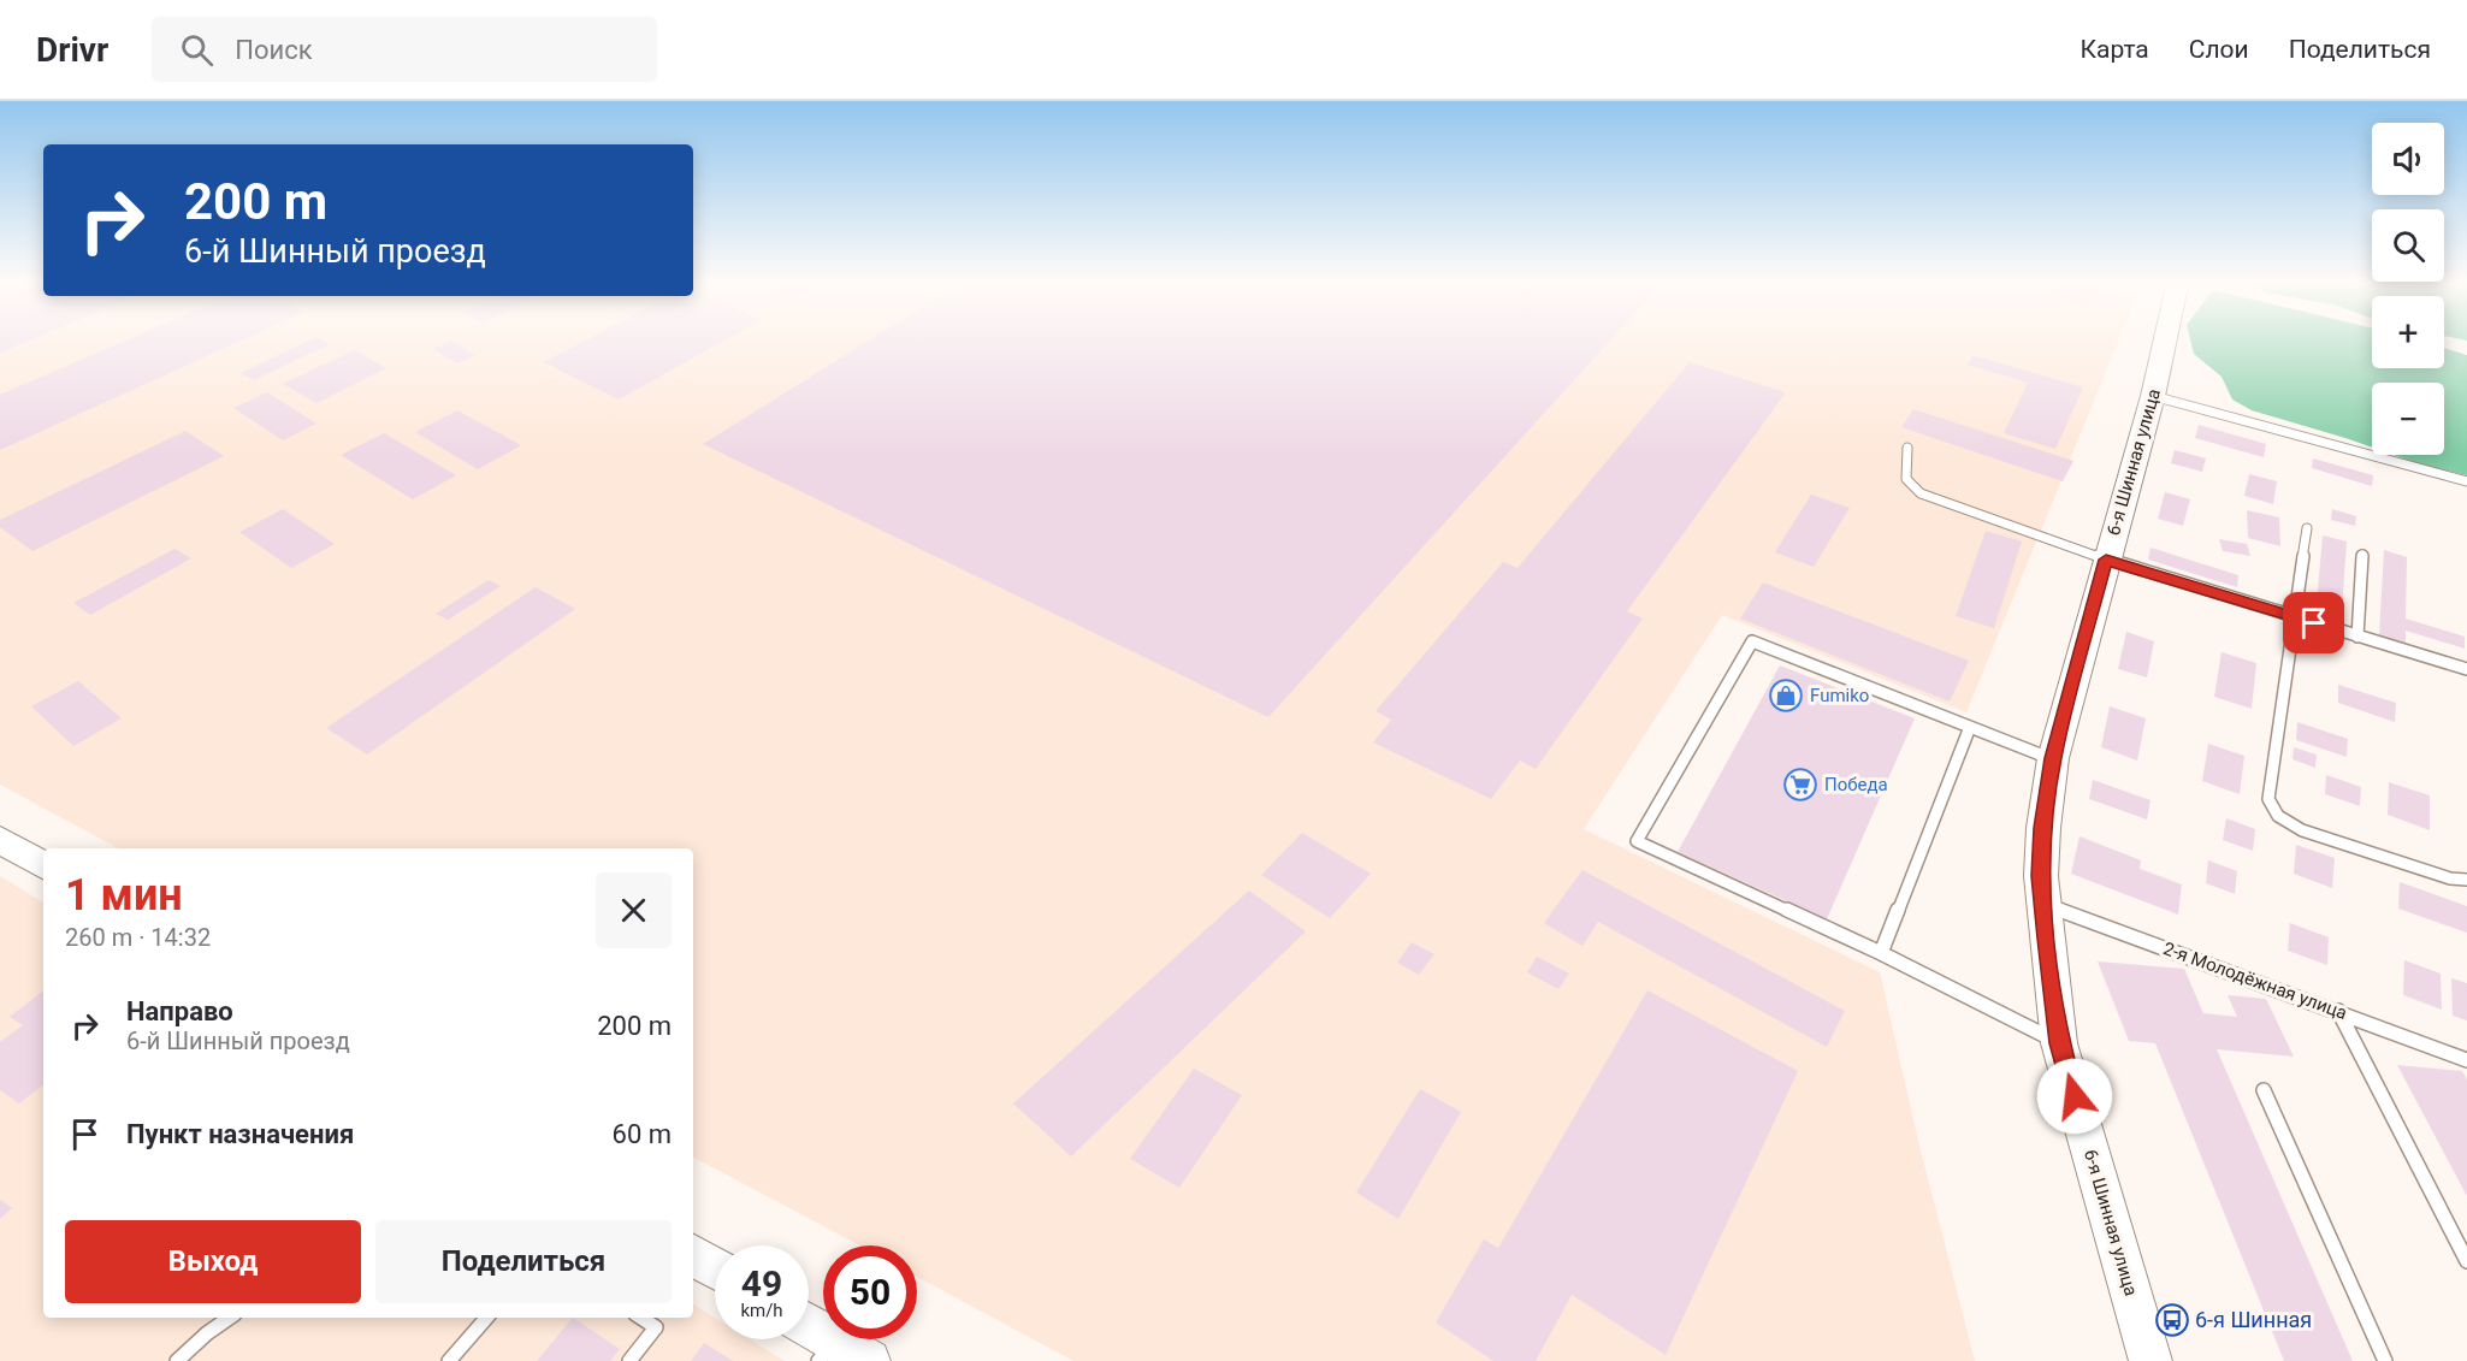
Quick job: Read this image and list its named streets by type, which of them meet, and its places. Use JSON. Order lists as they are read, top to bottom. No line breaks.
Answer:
{"streets":{"main road":["6-я Шинная улица"],"lane":["2-я Молодёжная улица"]},"crossings":[["6-я Шинная улица","2-я Молодёжная улица"]],"places":{"shop":["Fumiko"],"supermarket":["Победа"],"bus stop":["6-я Шинная"]},"page":{"header":"Drivr","search":"Поиск","nav":["Карта","Слои","Поделиться"],"map_buttons":["+","−"],"turn":["200 m","6-й Шинный проезд"],"heading":["1 мин","260 m · 14:32"],"list":[{"name":"Направо","note":"6-й Шинный проезд","value":"200 m"},{"name":"Пункт назначения","value":"60 m"}],"buttons":["Выход","Поделиться"],"speed":"49 km/h","limit":"50"}}
